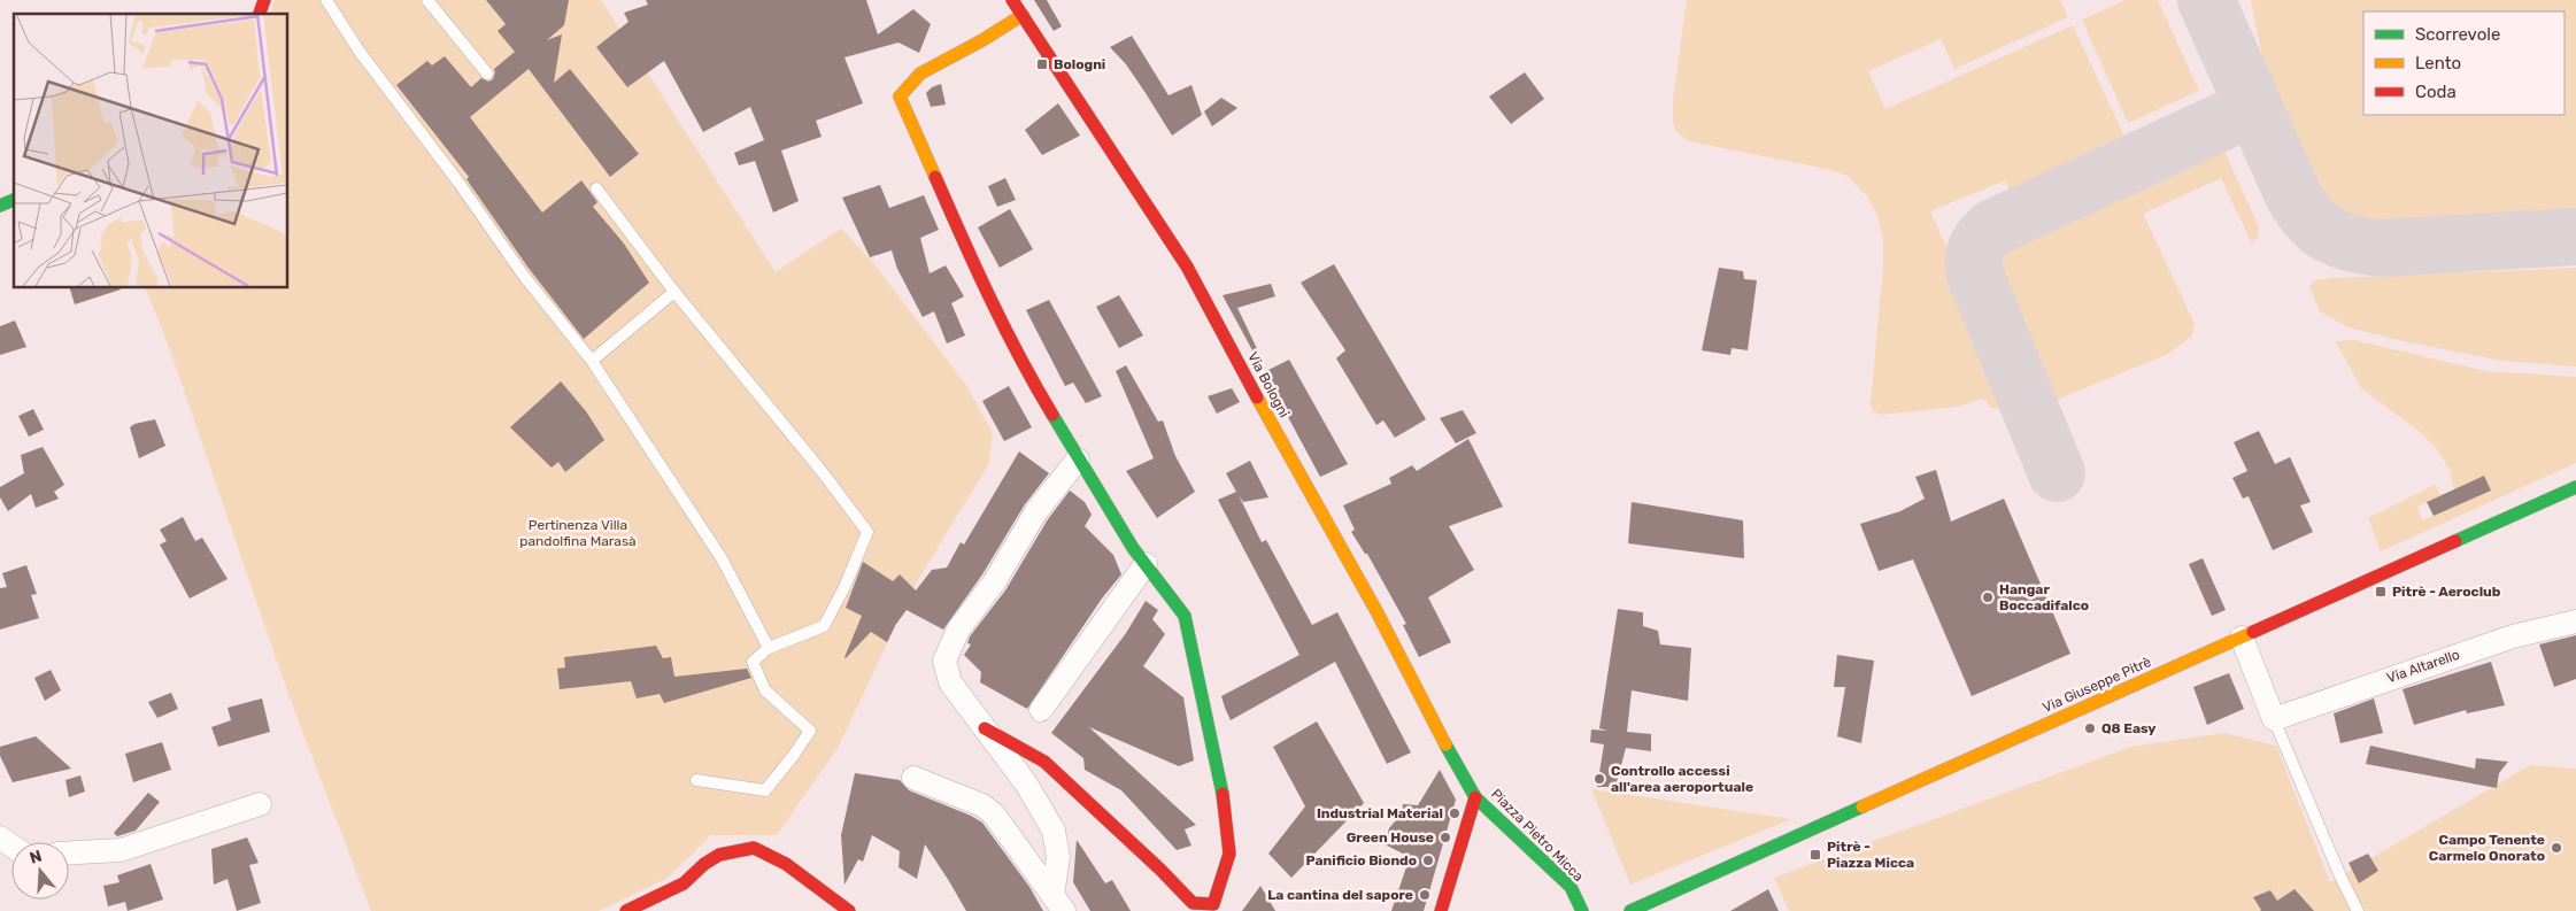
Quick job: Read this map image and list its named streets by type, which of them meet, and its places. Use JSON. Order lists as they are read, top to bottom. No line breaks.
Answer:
{"streets":{"street":["Via Bologni","Via Altarello","Via Giuseppe Pitrè","Piazza Pietro Micca"]},"crossings":[["Via Bologni","Piazza Pietro Micca"]],"parks":["Pertinenza Villa pandolfina Marasà"],"places":{"transit":["Bologni","Pitrè - Aeroclub","Pitrè - Piazza Micca"],"other":["Hangar Boccadifalco","Q8 Easy","Controllo accessi all'area aeroportuale","Industrial Material","Green House","Campo Tenente Carmelo Onorato","Panificio Biondo","La cantina del sapore"]},"legend":["Scorrevole","Lento","Coda"],"north":"top"}
